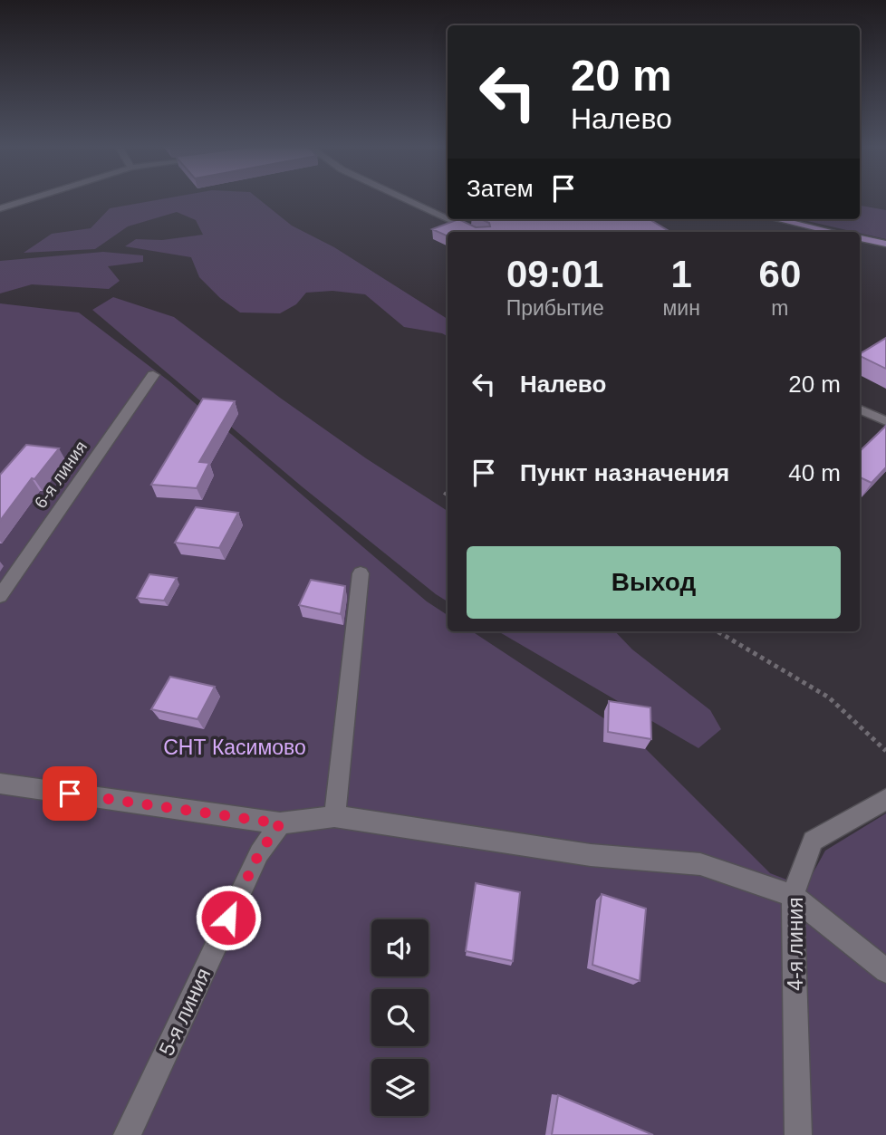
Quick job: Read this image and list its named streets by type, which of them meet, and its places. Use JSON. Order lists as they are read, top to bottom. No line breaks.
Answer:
{"streets":{"street":["6-я линия","4-я линия","5-я линия"]},"parks":["СНТ Касимово"],"page":{"turn":["20 m","Налево"],"then":"Затем","eta":["09:01","Прибытие","1","мин","60","m"],"list":[{"name":"Налево","value":"20 m"},{"name":"Пункт назначения","value":"40 m"}],"buttons":"Выход"}}
